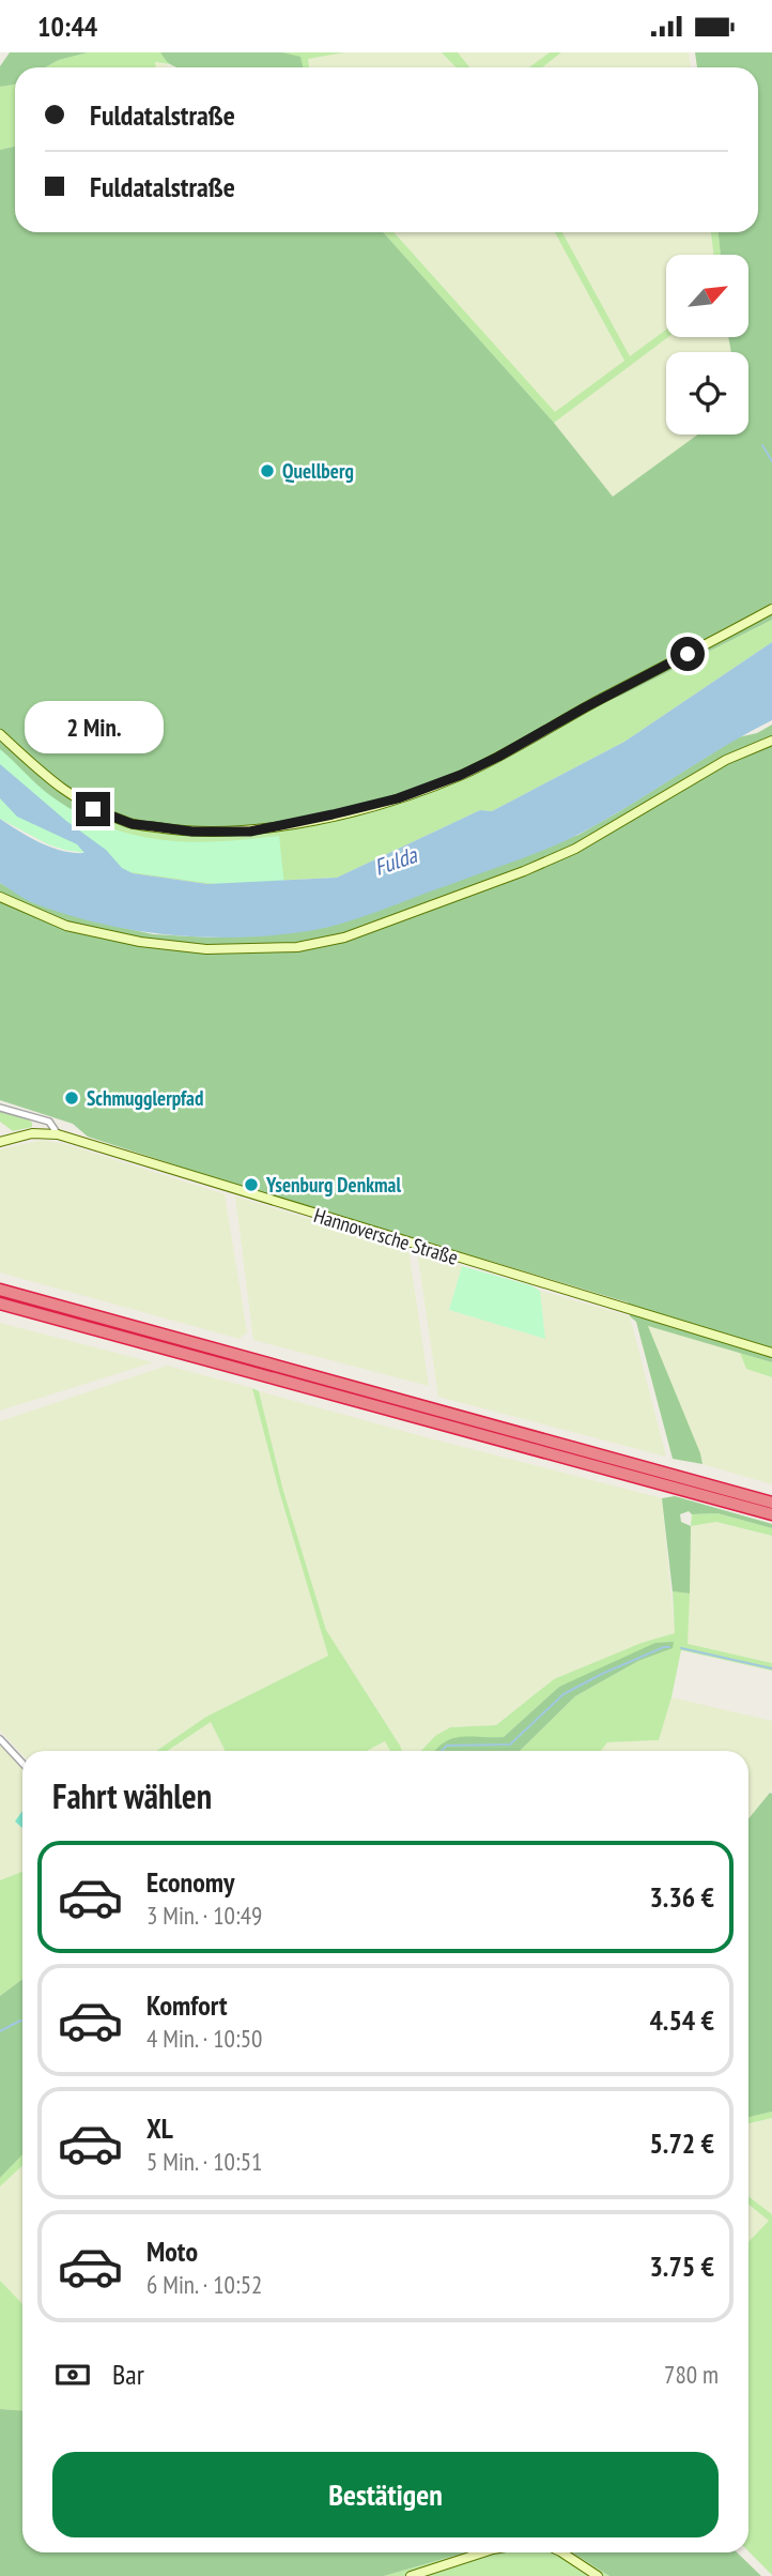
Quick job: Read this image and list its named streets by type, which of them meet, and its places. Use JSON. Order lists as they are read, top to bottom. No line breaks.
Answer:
{"streets":{"main road":["Hannoversche Straße"]},"water":["Fulda"],"places":["Quellberg","Schmugglerpfad","Ysenburg Denkmal"],"north":"top right","page":{"status":"10:44","banner":["Fuldatalstraße","Fuldatalstraße"],"bubble":"2 Min.","heading":"Fahrt wählen","list":[{"name":"Economy","note":"3 Min. · 10:49","value":"3.36 €"},{"name":"Komfort","note":"4 Min. · 10:50","value":"4.54 €"},{"name":"XL","note":"5 Min. · 10:51","value":"5.72 €"},{"name":"Moto","note":"6 Min. · 10:52","value":"3.75 €"}],"pay":["Bar","780 m"],"buttons":"Bestätigen"}}
